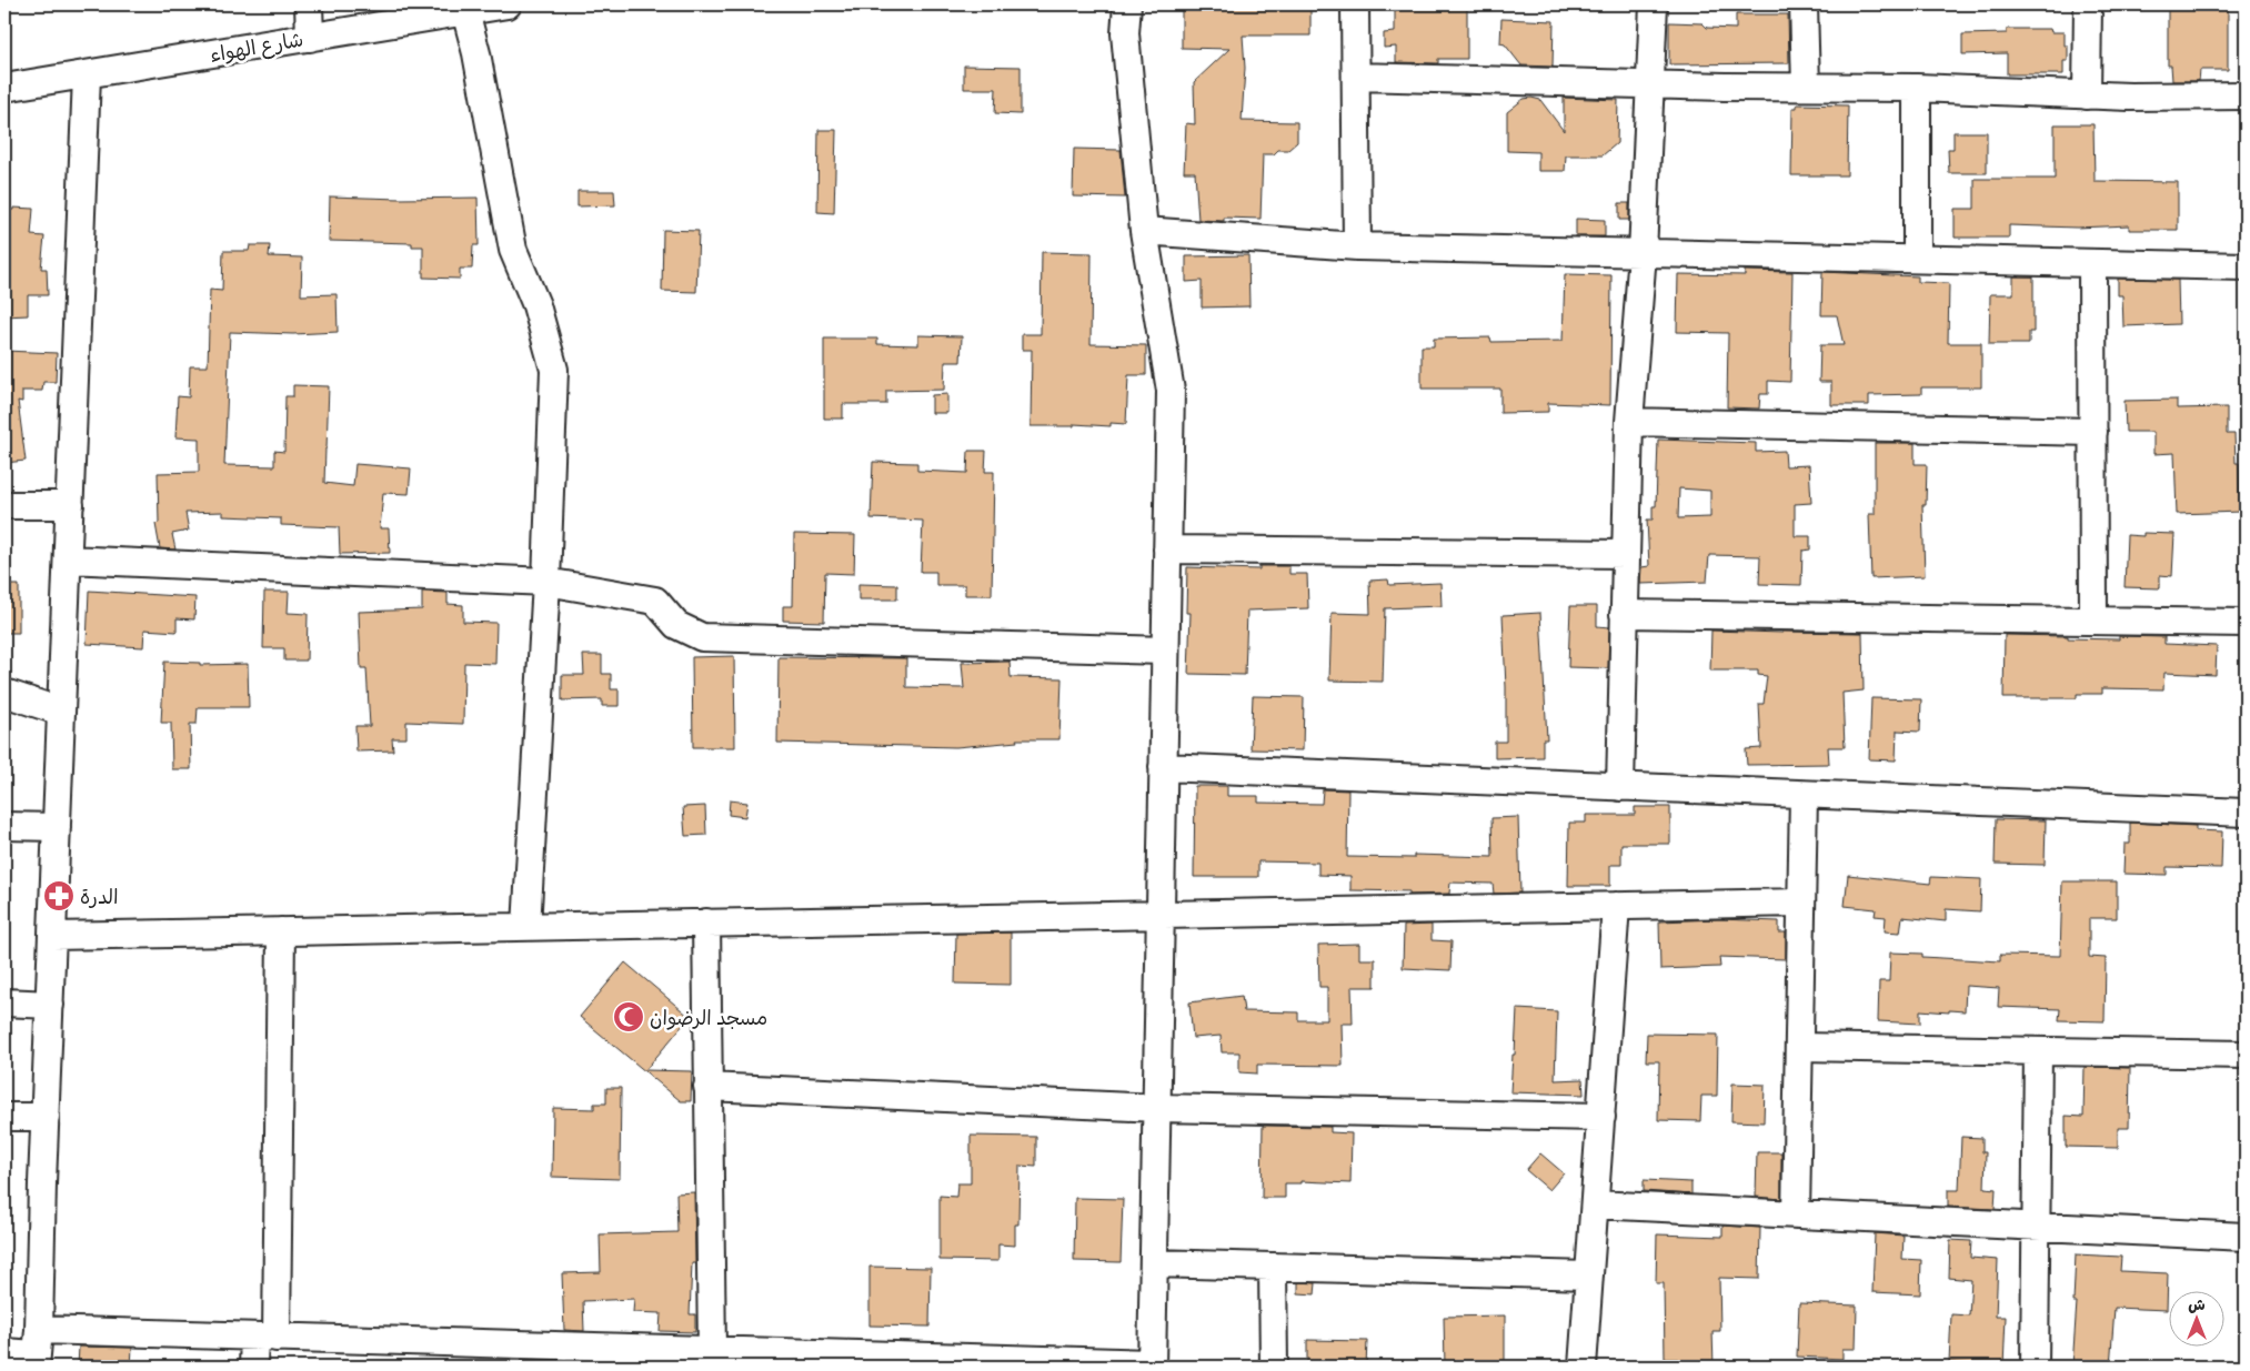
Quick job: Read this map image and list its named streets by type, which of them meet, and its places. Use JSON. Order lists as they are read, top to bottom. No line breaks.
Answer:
{"streets":{"street":["شارع الهواء"]},"places":{"pharmacy":["الدرة"],"mosque":["مسجد الرضوان"]},"north":"top"}
